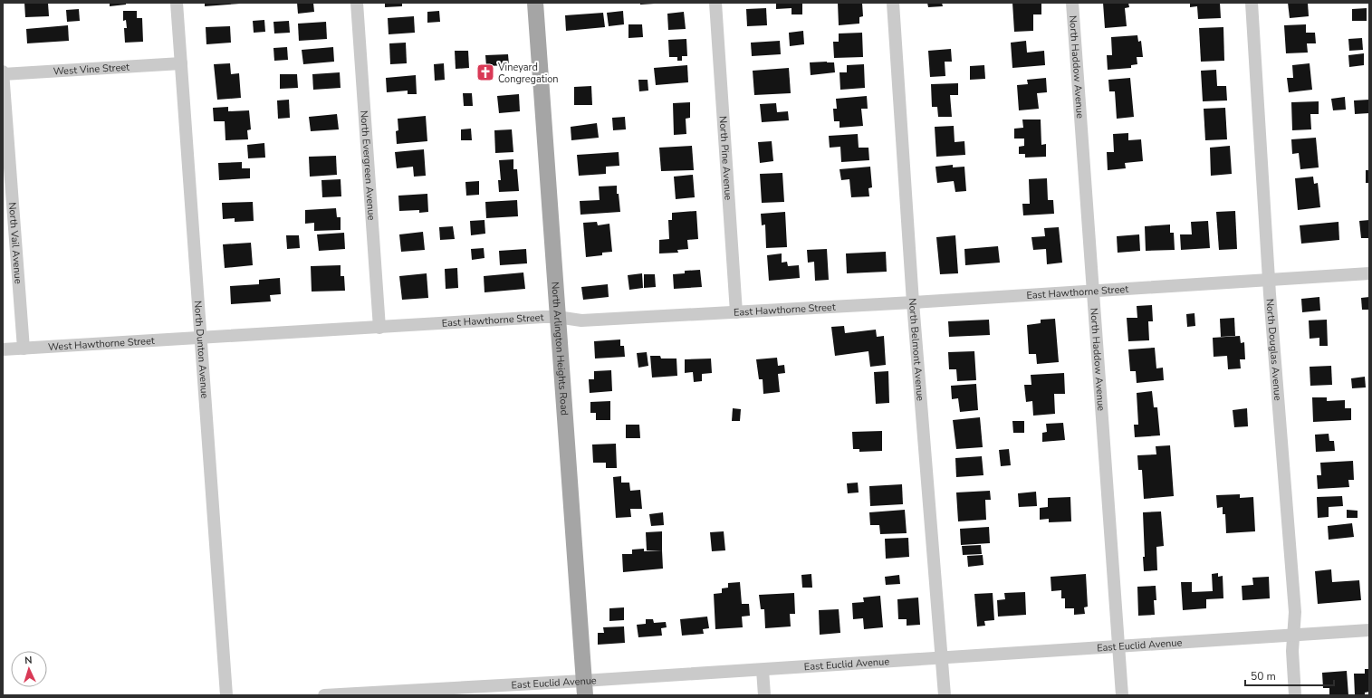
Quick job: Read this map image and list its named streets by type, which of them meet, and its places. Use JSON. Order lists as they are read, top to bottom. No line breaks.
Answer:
{"streets":{"main road":["North Arlington Heights Road"],"street":["North Haddow Avenue","West Vine Street","North Pine Avenue","North Evergreen Avenue","North Vail Avenue","East Hawthorne Street","West Hawthorne Street","North Dunton Avenue","North Belmont Avenue","North Douglas Avenue","East Euclid Avenue"]},"crossings":[["North Haddow Avenue","East Hawthorne Street"],["North Haddow Avenue","East Euclid Avenue"],["West Vine Street","North Vail Avenue"],["West Vine Street","North Dunton Avenue"],["North Pine Avenue","East Hawthorne Street"],["North Evergreen Avenue","East Hawthorne Street"],["North Vail Avenue","West Hawthorne Street"],["East Hawthorne Street","West Hawthorne Street"],["East Hawthorne Street","North Dunton Avenue"],["East Hawthorne Street","North Arlington Heights Road"],["East Hawthorne Street","North Belmont Avenue"],["East Hawthorne Street","North Douglas Avenue"],["West Hawthorne Street","North Dunton Avenue"],["North Arlington Heights Road","East Euclid Avenue"],["North Belmont Avenue","East Euclid Avenue"],["North Douglas Avenue","East Euclid Avenue"]],"places":{"church":["Vineyard Congregation"]},"scale_bar":"50 m","north":"top"}
